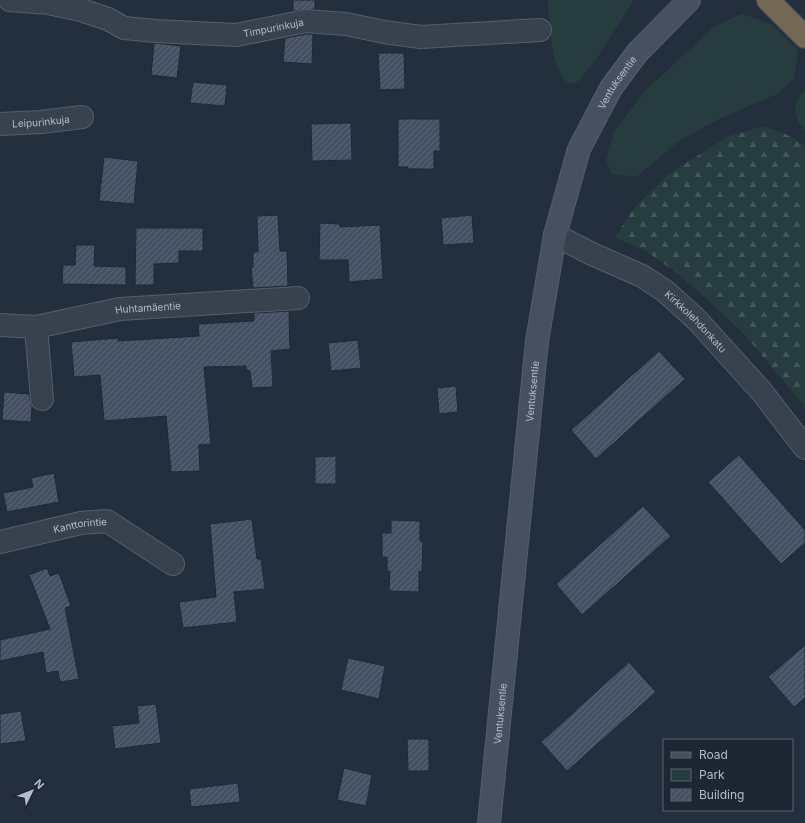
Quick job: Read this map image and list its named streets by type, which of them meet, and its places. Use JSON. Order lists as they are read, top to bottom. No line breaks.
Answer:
{"streets":{"main road":["Ventuksentie"],"street":["Timpurinkuja","Leipurinkuja","Huhtamäentie","Kirkkolehdonkatu","Kanttorintie"]},"crossings":[["Ventuksentie","Kirkkolehdonkatu"]],"legend":["Road","Park","Building"],"north":"top right"}
